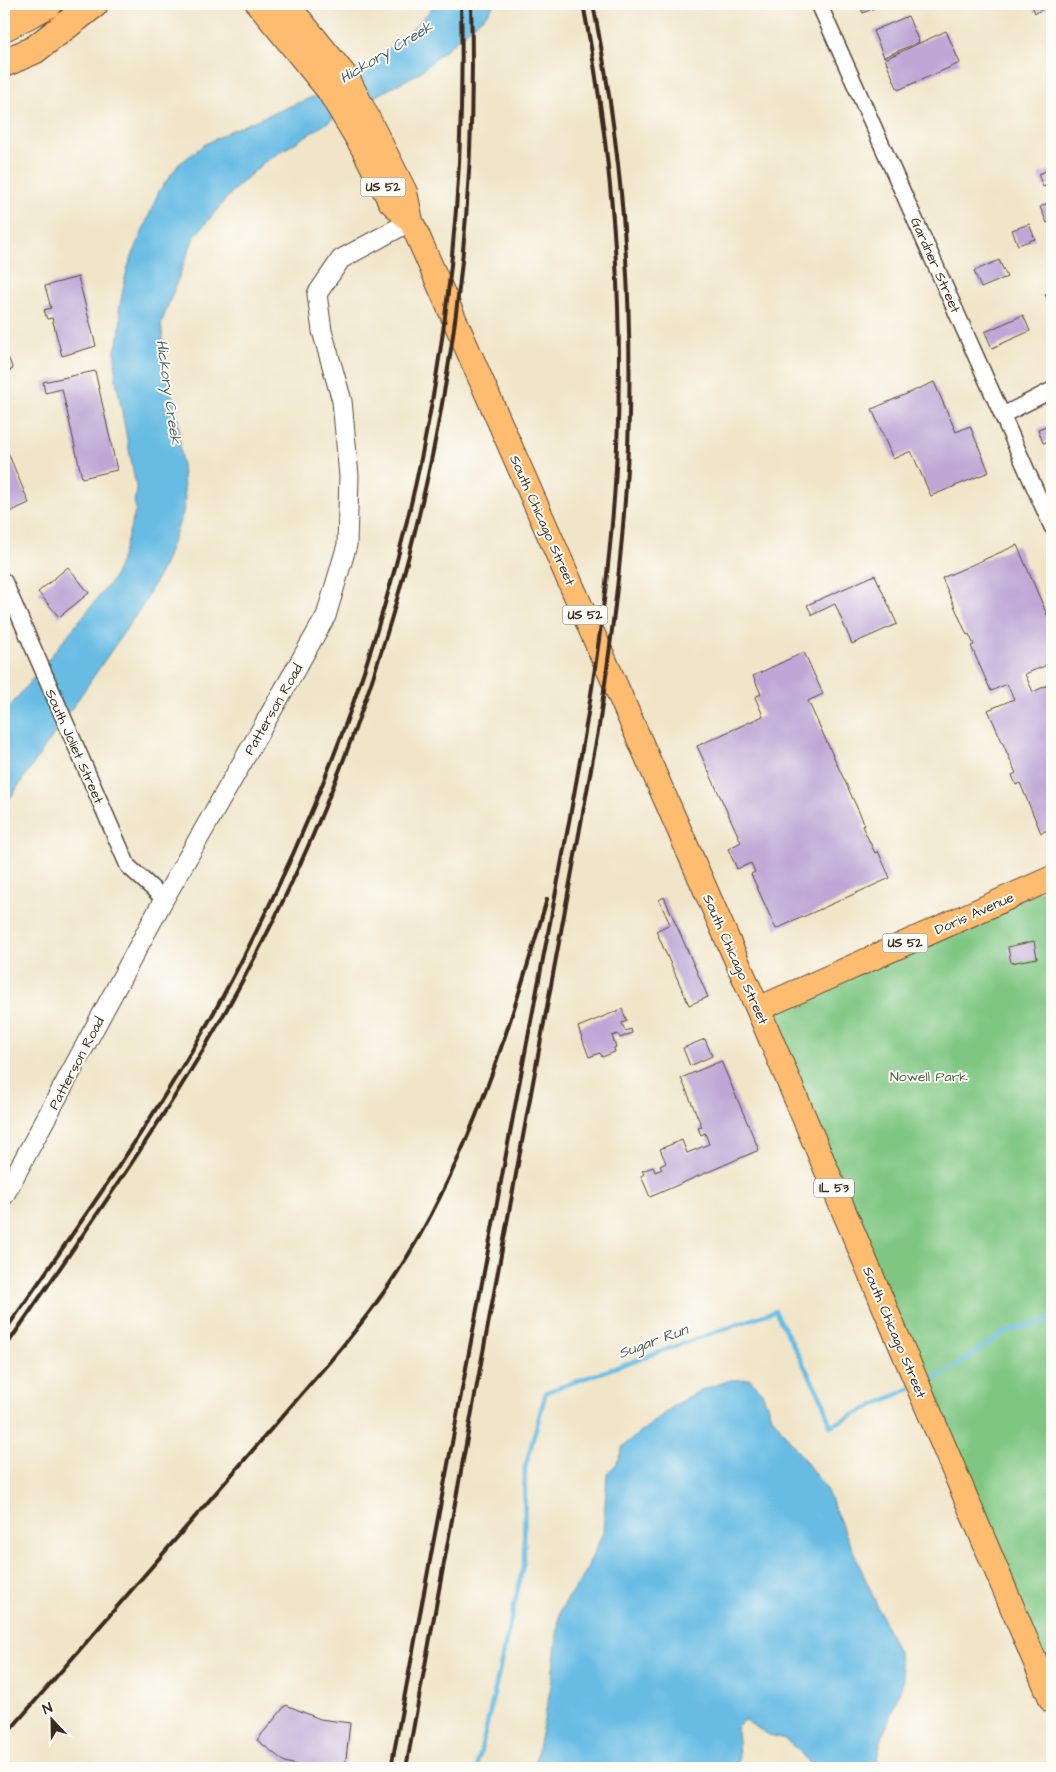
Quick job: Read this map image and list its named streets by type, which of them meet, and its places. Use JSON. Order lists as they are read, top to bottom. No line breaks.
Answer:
{"streets":{"main road":["US 52","South Chicago Street","Doris Avenue","IL 53"],"street":["Gardner Street","Patterson Road","South Joliet Street"]},"crossings":[["South Chicago Street","Patterson Road"],["South Chicago Street","Doris Avenue"],["Patterson Road","South Joliet Street"]],"water":["Hickory Creek","Sugar Run"],"parks":["Nowell Park"],"north":"top"}
